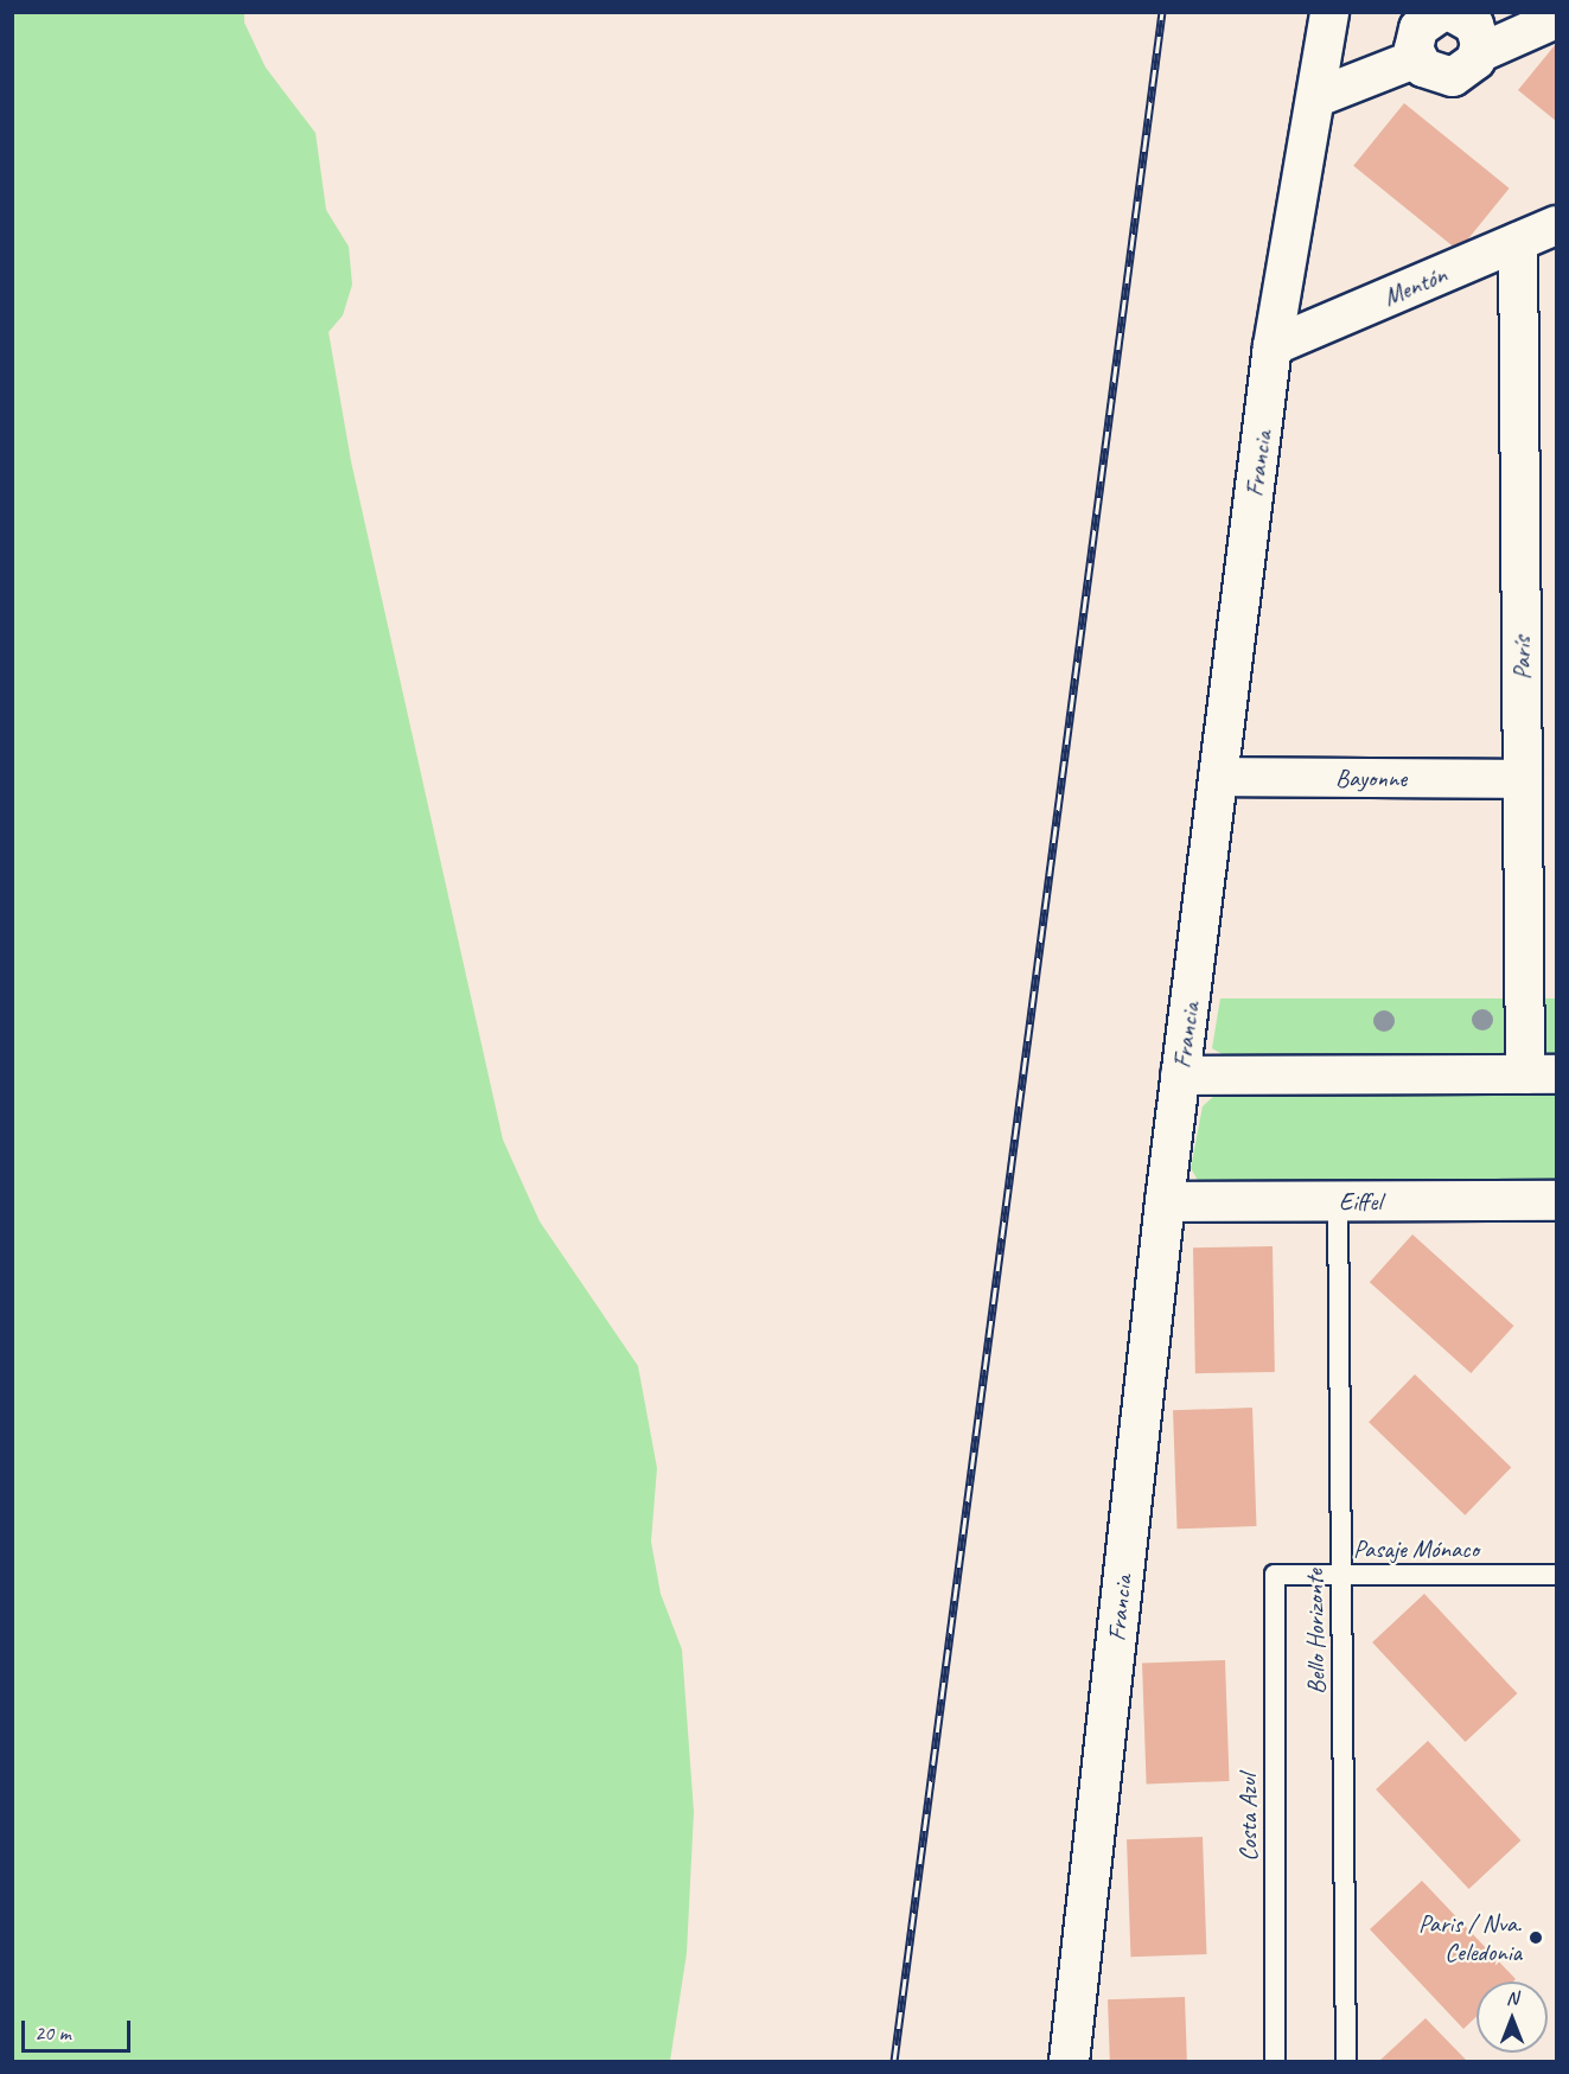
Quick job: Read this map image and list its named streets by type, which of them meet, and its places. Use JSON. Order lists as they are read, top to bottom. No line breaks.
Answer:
{"streets":{"street":["Mentón","Francia","París","Bayonne","Eiffel"],"lane":["Pasaje Mónaco","Bello Horizonte","Costa Azul"]},"crossings":[["Mentón","Francia"],["Mentón","París"],["Francia","Bayonne"],["Francia","Eiffel"],["París","Bayonne"],["Eiffel","Bello Horizonte"],["Pasaje Mónaco","Bello Horizonte"],["Pasaje Mónaco","Costa Azul"]],"places":["Paris / Nva. Celedonia"],"scale_bar":"20 m","north":"top"}
